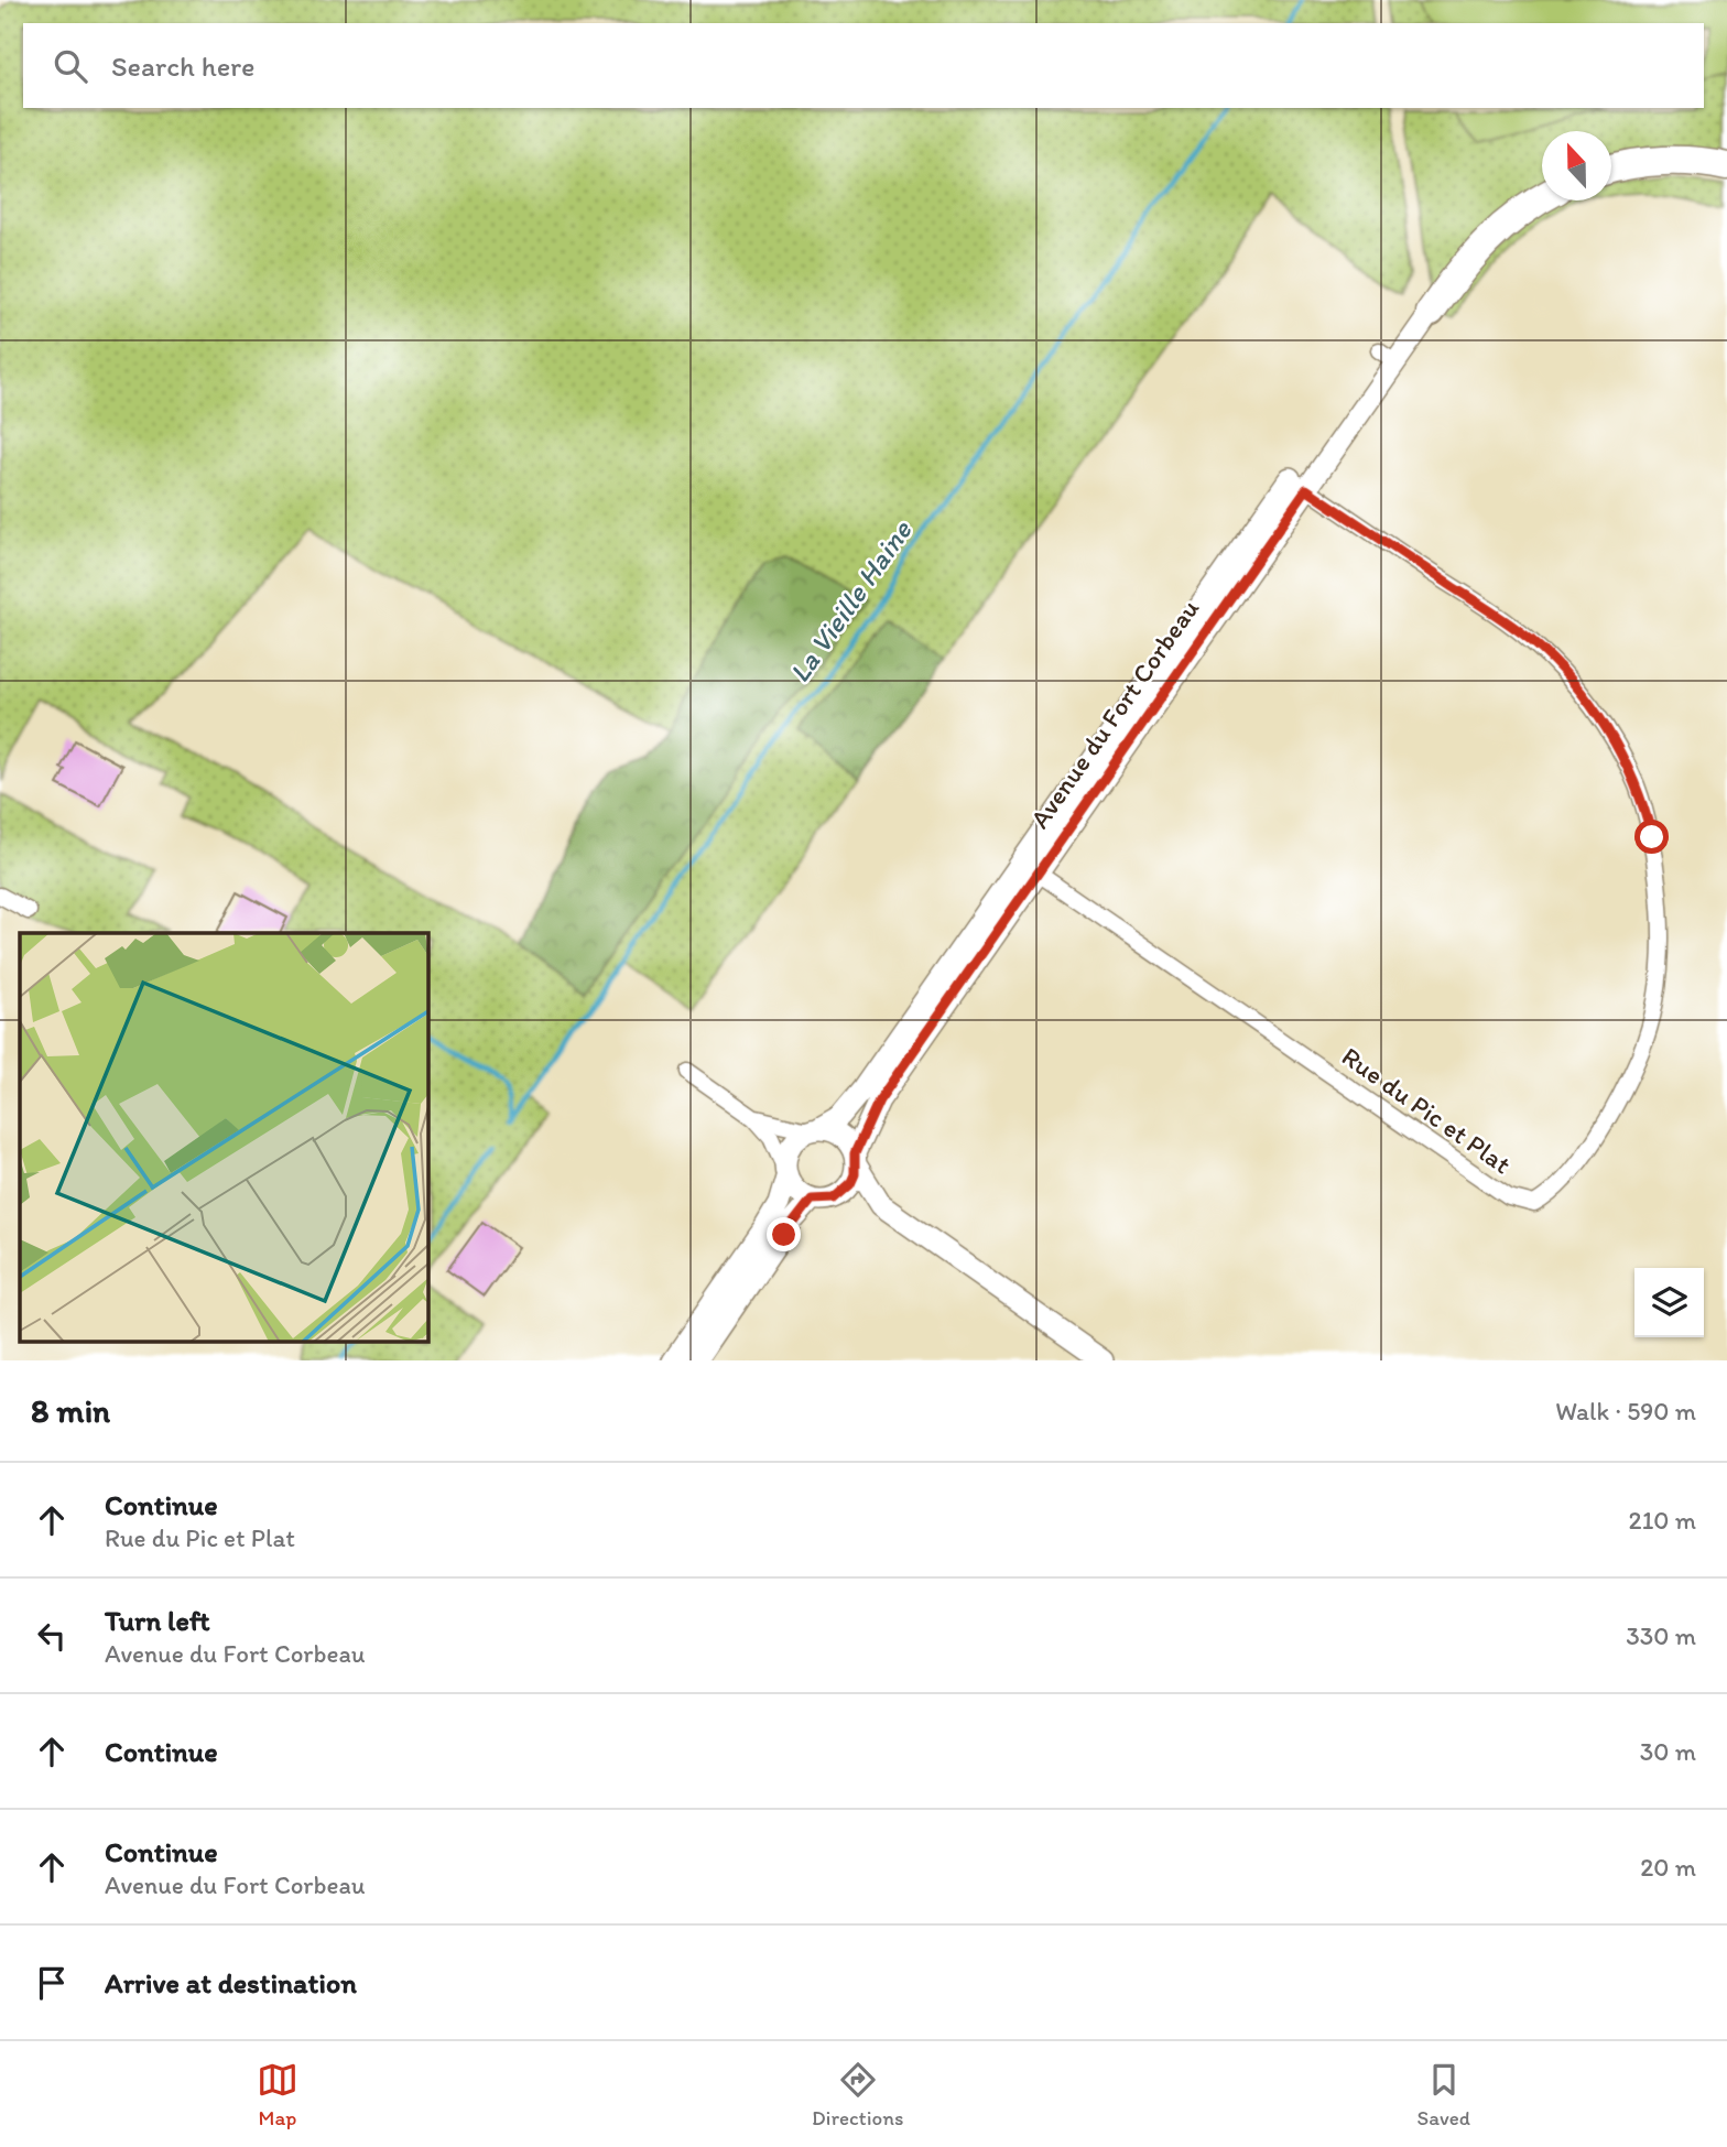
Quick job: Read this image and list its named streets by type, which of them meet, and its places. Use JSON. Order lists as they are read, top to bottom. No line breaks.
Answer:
{"streets":{"street":["Avenue du Fort Corbeau","Rue du Pic et Plat"]},"crossings":[["Avenue du Fort Corbeau","Rue du Pic et Plat"]],"water":["La Vieille Haine"],"north":"top","page":{"search":"Search here","heading":["8 min","Walk · 590 m"],"list":[["Continue","Rue du Pic et Plat","210 m"],["Turn left","Avenue du Fort Corbeau","330 m"],["Continue","30 m"],["Continue","Avenue du Fort Corbeau","20 m"],"Arrive at destination"],"nav":["Map","Directions","Saved"]}}
